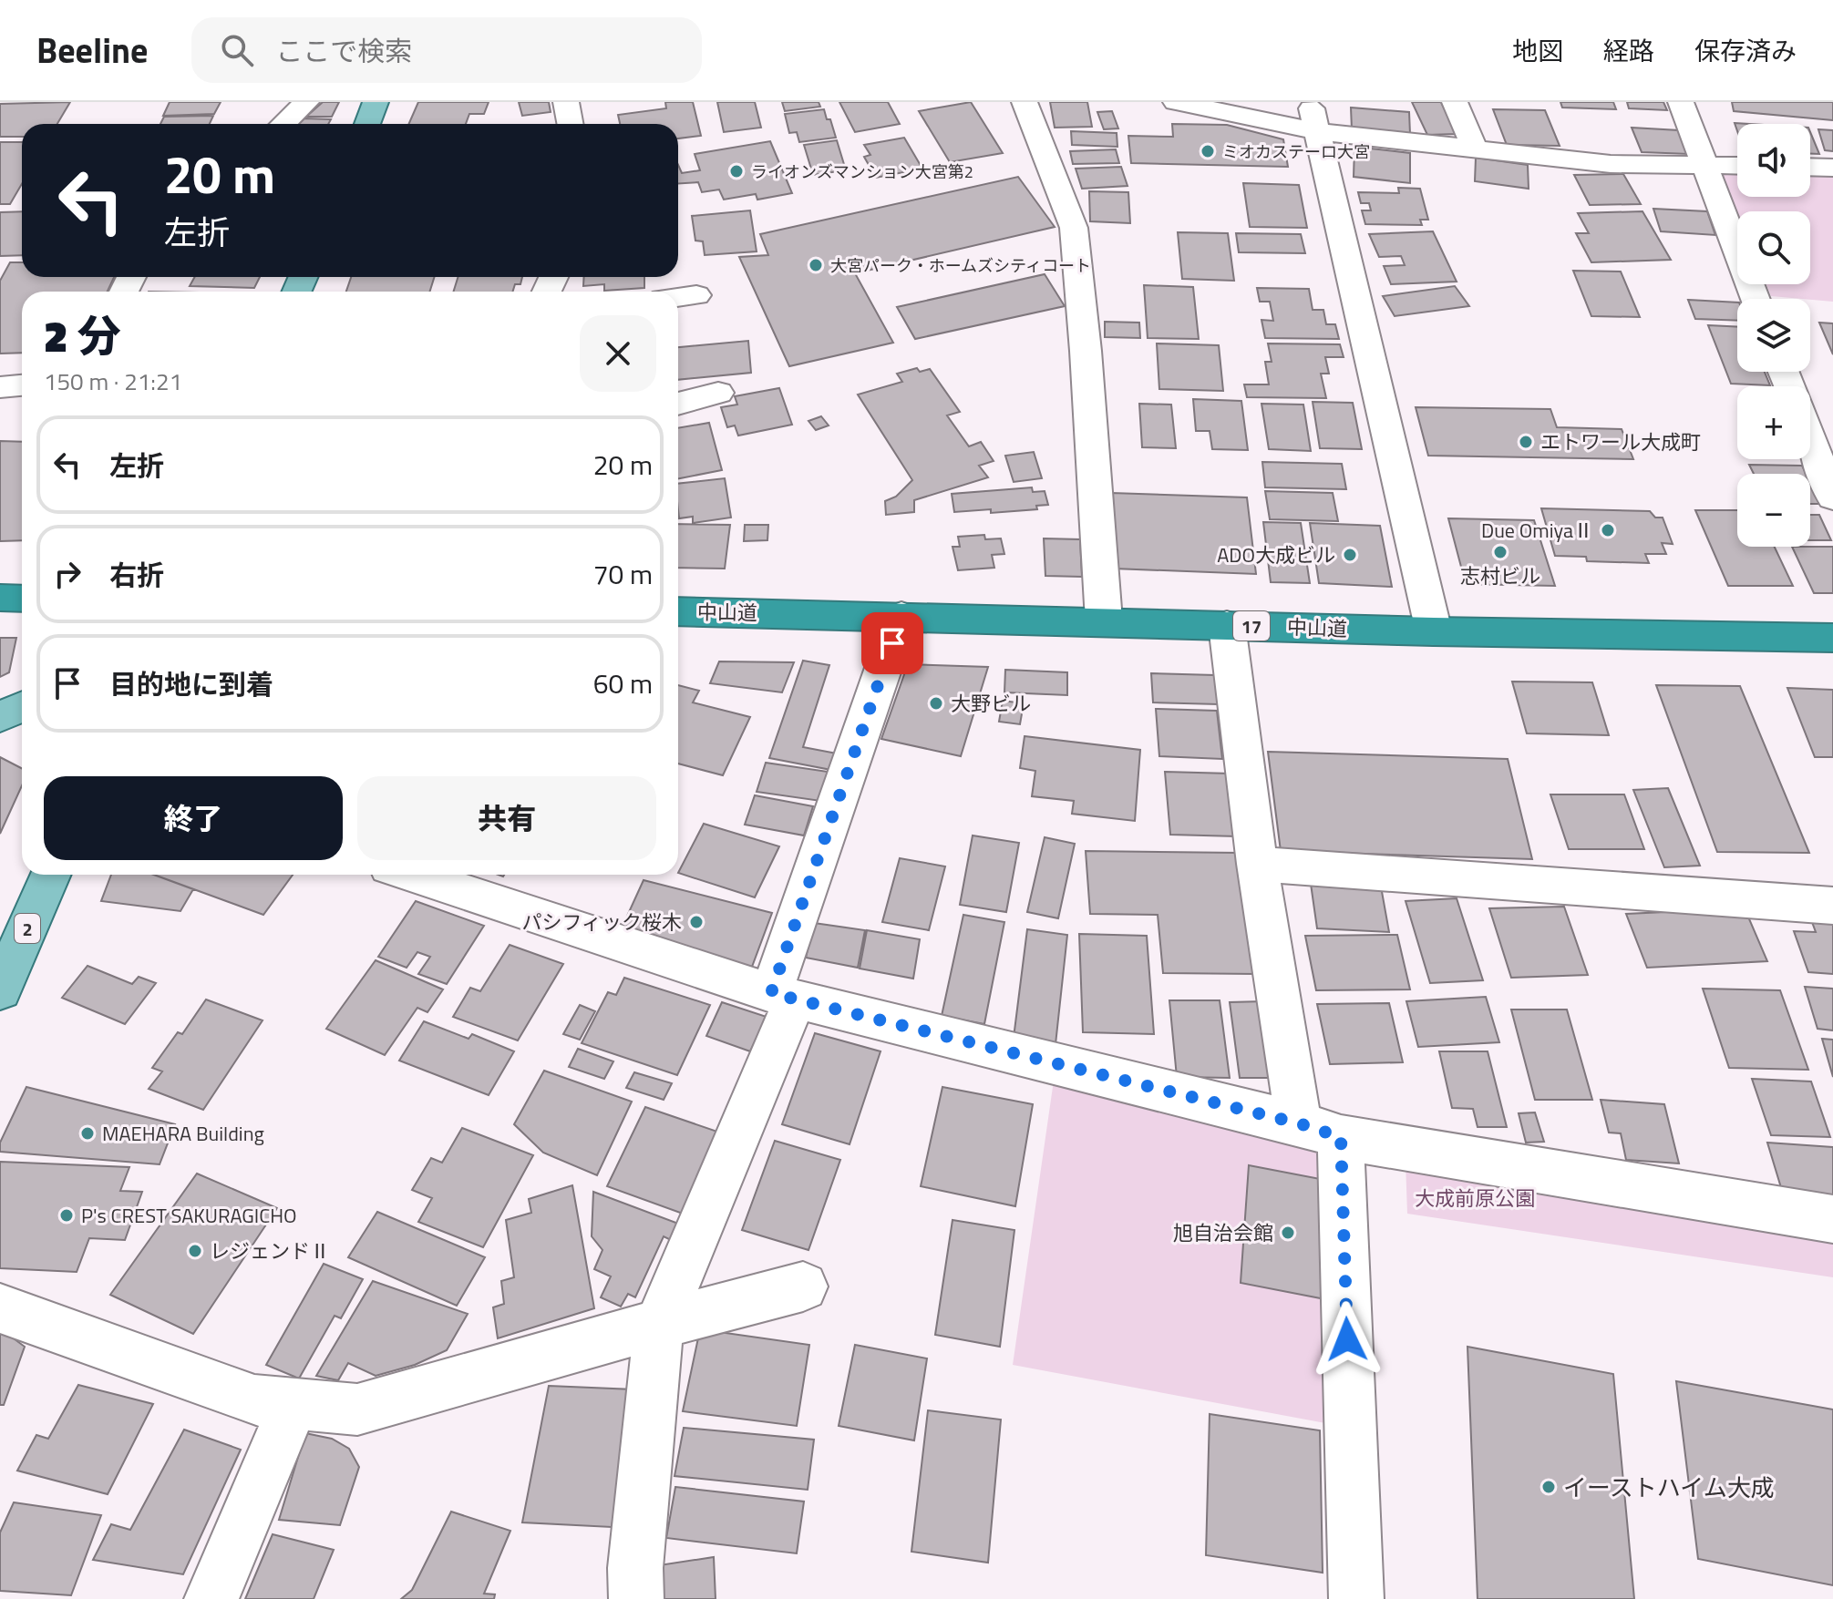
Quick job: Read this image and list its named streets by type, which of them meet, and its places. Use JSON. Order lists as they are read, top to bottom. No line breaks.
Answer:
{"streets":{"highway":["中山道","17"],"main road":["2"]},"parks":["大成前原公園"],"places":["ミオカステーロ大宮","ライオンズマンション大宮第2","大宮パーク・ホームズシティコート","エトワール大成町","Due OmiyaⅡ","志村ビル","ADO大成ビル","大野ビル","パシフィック桜木","MAEHARA Building","P's CREST SAKURAGICHO","旭自治会館","レジェンドⅡ","イーストハイム大成"],"page":{"header":"Beeline","search":"ここで検索","nav":["地図","経路","保存済み"],"map_buttons":["+","−"],"turn":["20 m","左折"],"heading":["2 分","150 m · 21:21"],"list":[{"name":"左折","value":"20 m"},{"name":"右折","value":"70 m"},{"name":"目的地に到着","value":"60 m"}],"buttons":["終了","共有"]}}
